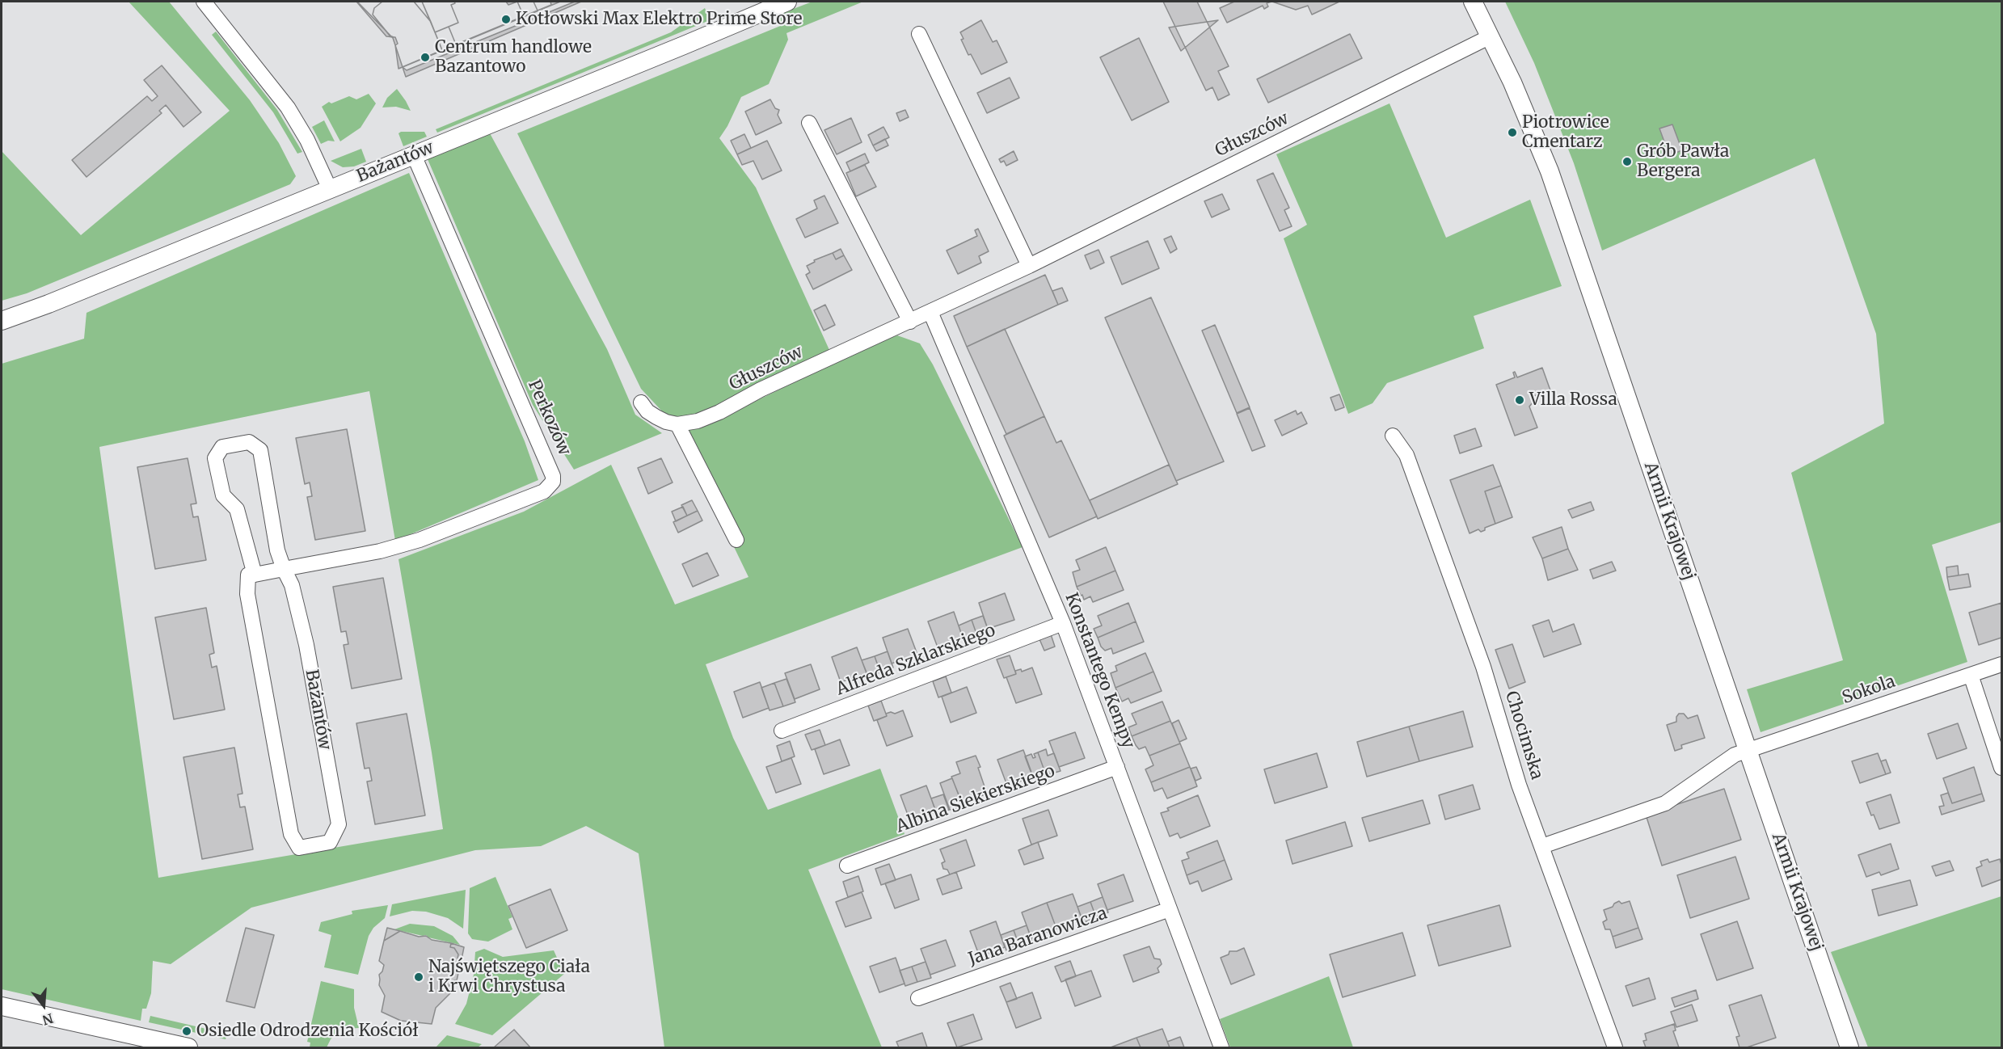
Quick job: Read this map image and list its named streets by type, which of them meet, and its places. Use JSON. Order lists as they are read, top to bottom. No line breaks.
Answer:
{"streets":{"street":["Głuszców","Bażantów","Perkozów","Armii Krajowej","Alfreda Szklarskiego","Konstantego Kempy","Sokola","Chocimska","Albina Siekierskiego","Jana Baranowicza"]},"crossings":[["Głuszców","Armii Krajowej"],["Głuszców","Konstantego Kempy"],["Bażantów","Perkozów"],["Armii Krajowej","Sokola"],["Alfreda Szklarskiego","Konstantego Kempy"],["Konstantego Kempy","Albina Siekierskiego"],["Konstantego Kempy","Jana Baranowicza"],["Sokola","Chocimska"]],"places":["Kotłowski Max Elektro Prime Store","Centrum handlowe Bazantowo","Piotrowice Cmentarz","Grób Pawła Bergera","Villa Rossa","Najświętszego Ciała i Krwi Chrystusa","Osiedle Odrodzenia Kościół"],"north":"bottom"}
